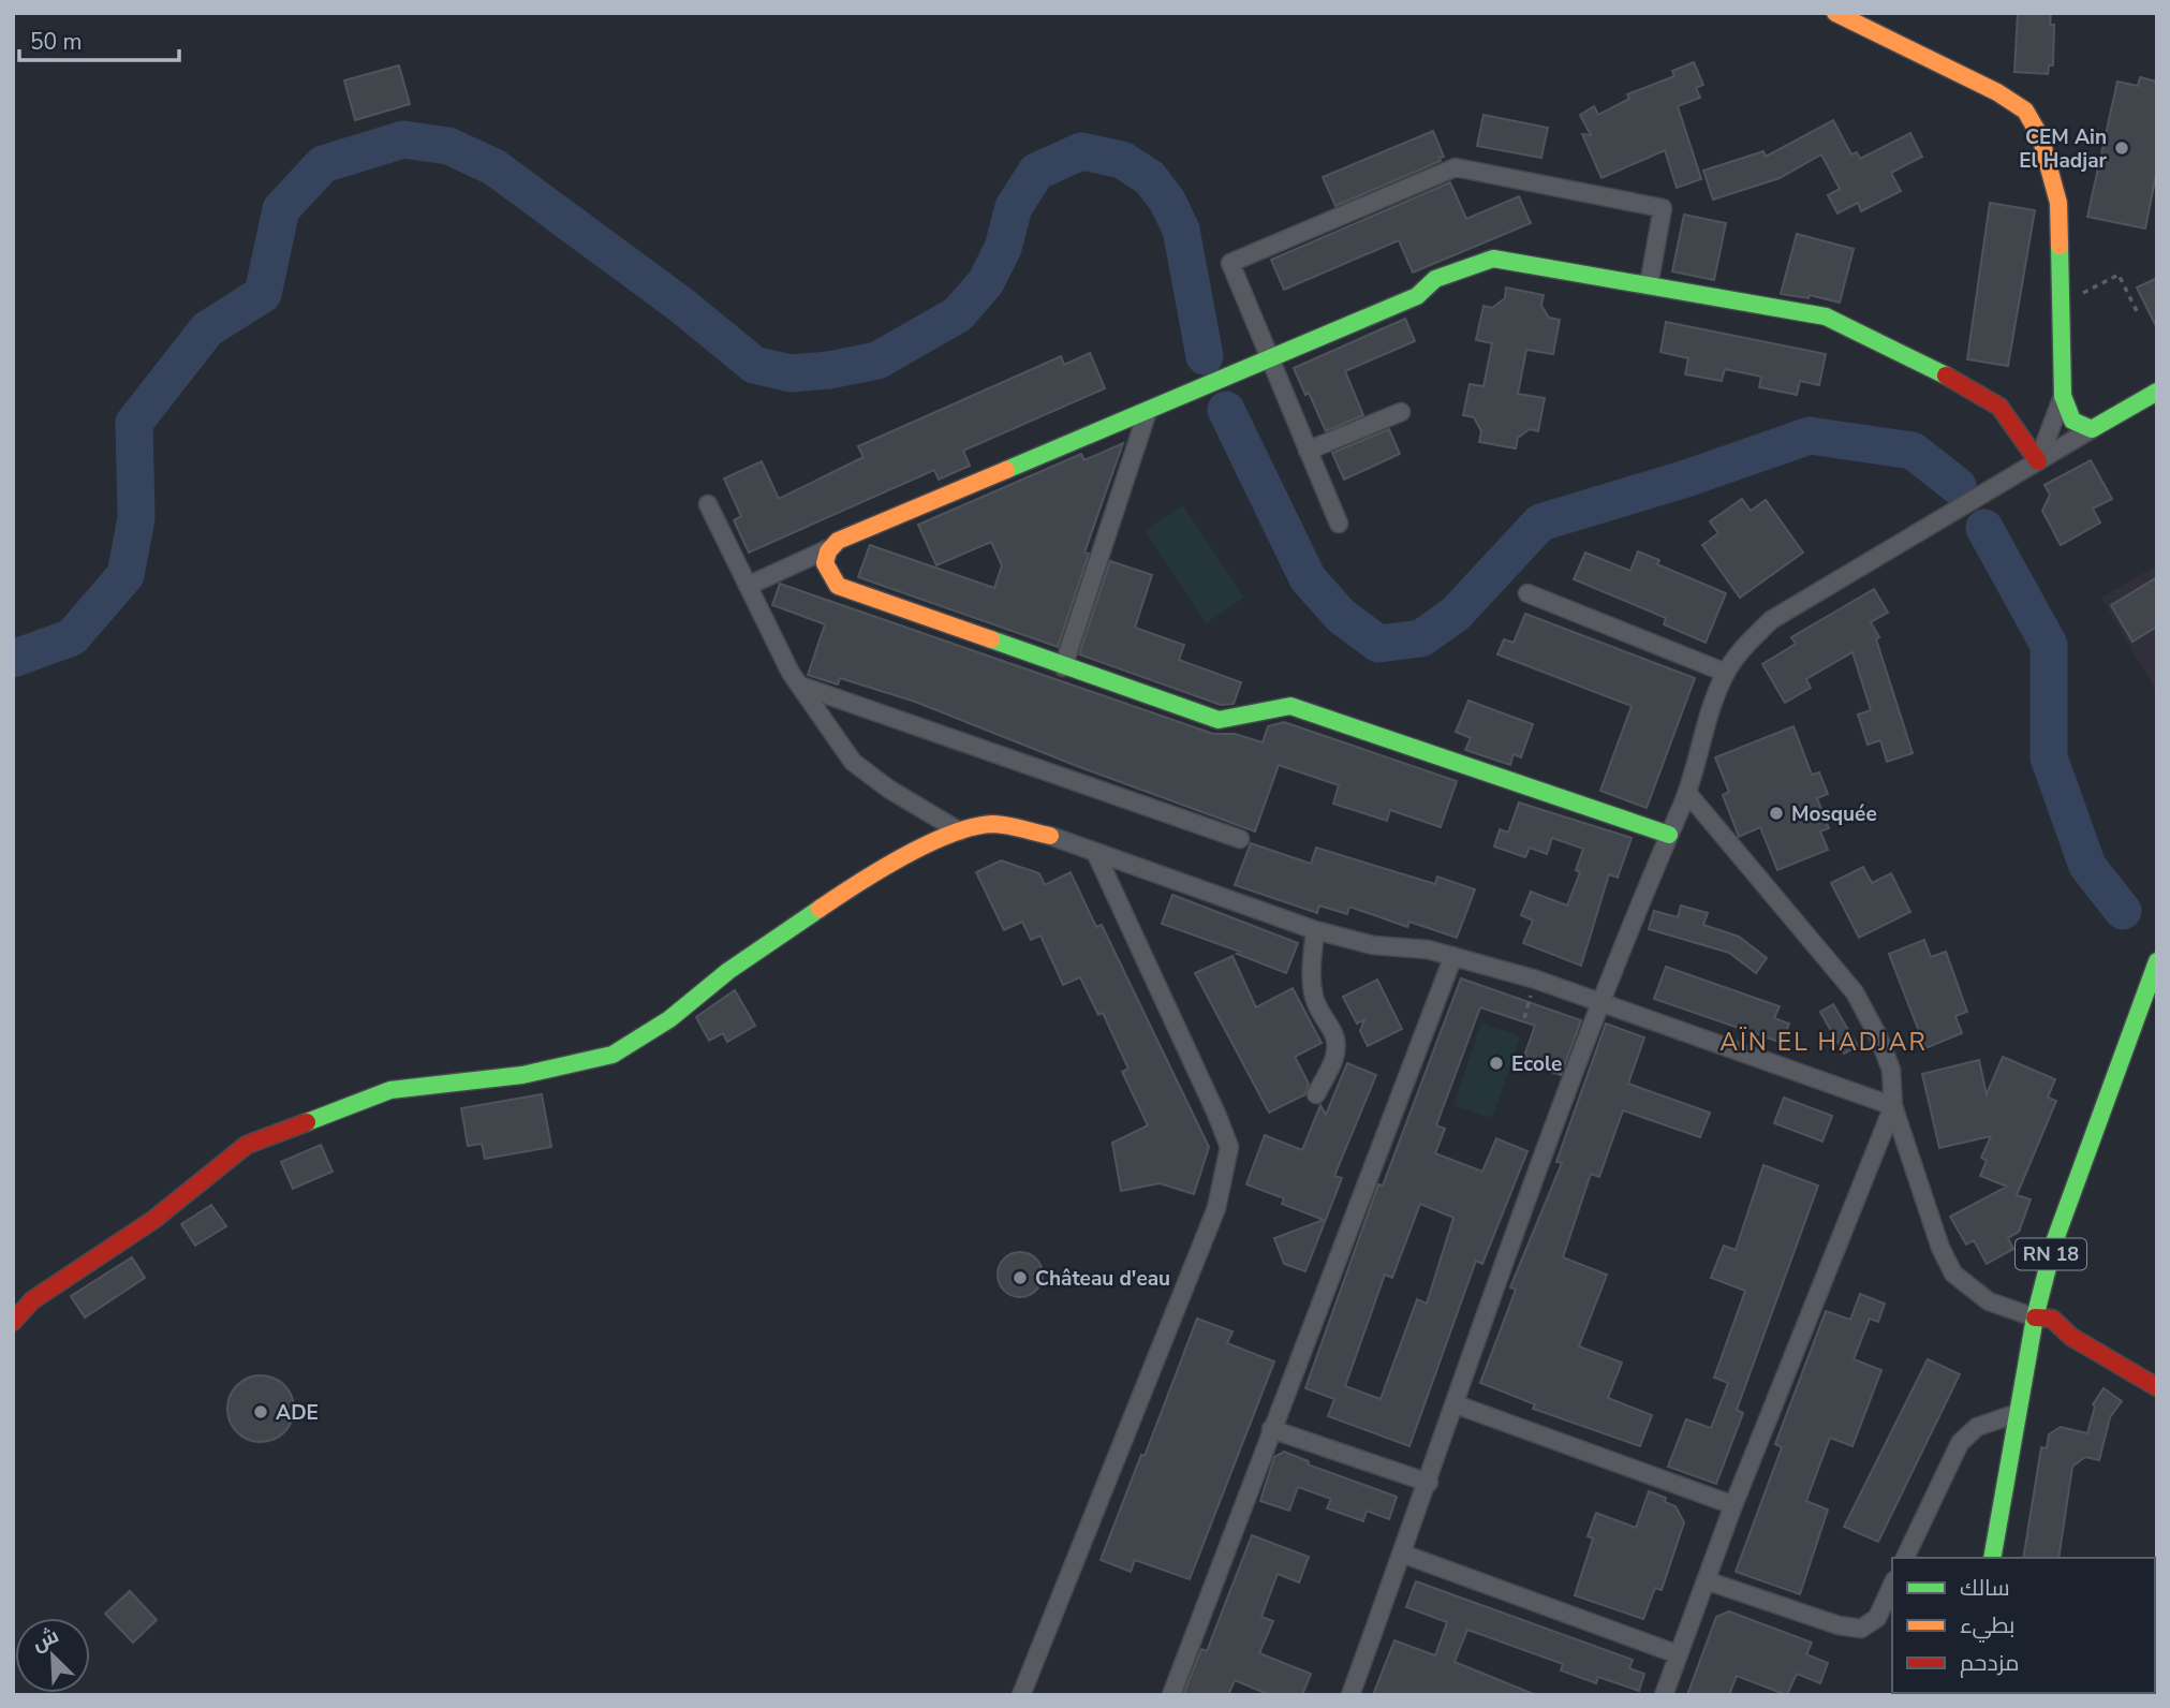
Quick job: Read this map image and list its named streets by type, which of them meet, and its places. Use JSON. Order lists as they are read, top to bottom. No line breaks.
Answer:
{"streets":{"street":["RN 18"]},"districts":["AÏN EL HADJAR"],"places":["CEM Ain El Hadjar","Mosquée","Ecole","Château d'eau","ADE"],"legend":["سالك","بطيء","مزدحم"],"scale_bar":"50 m","north":"top left"}
